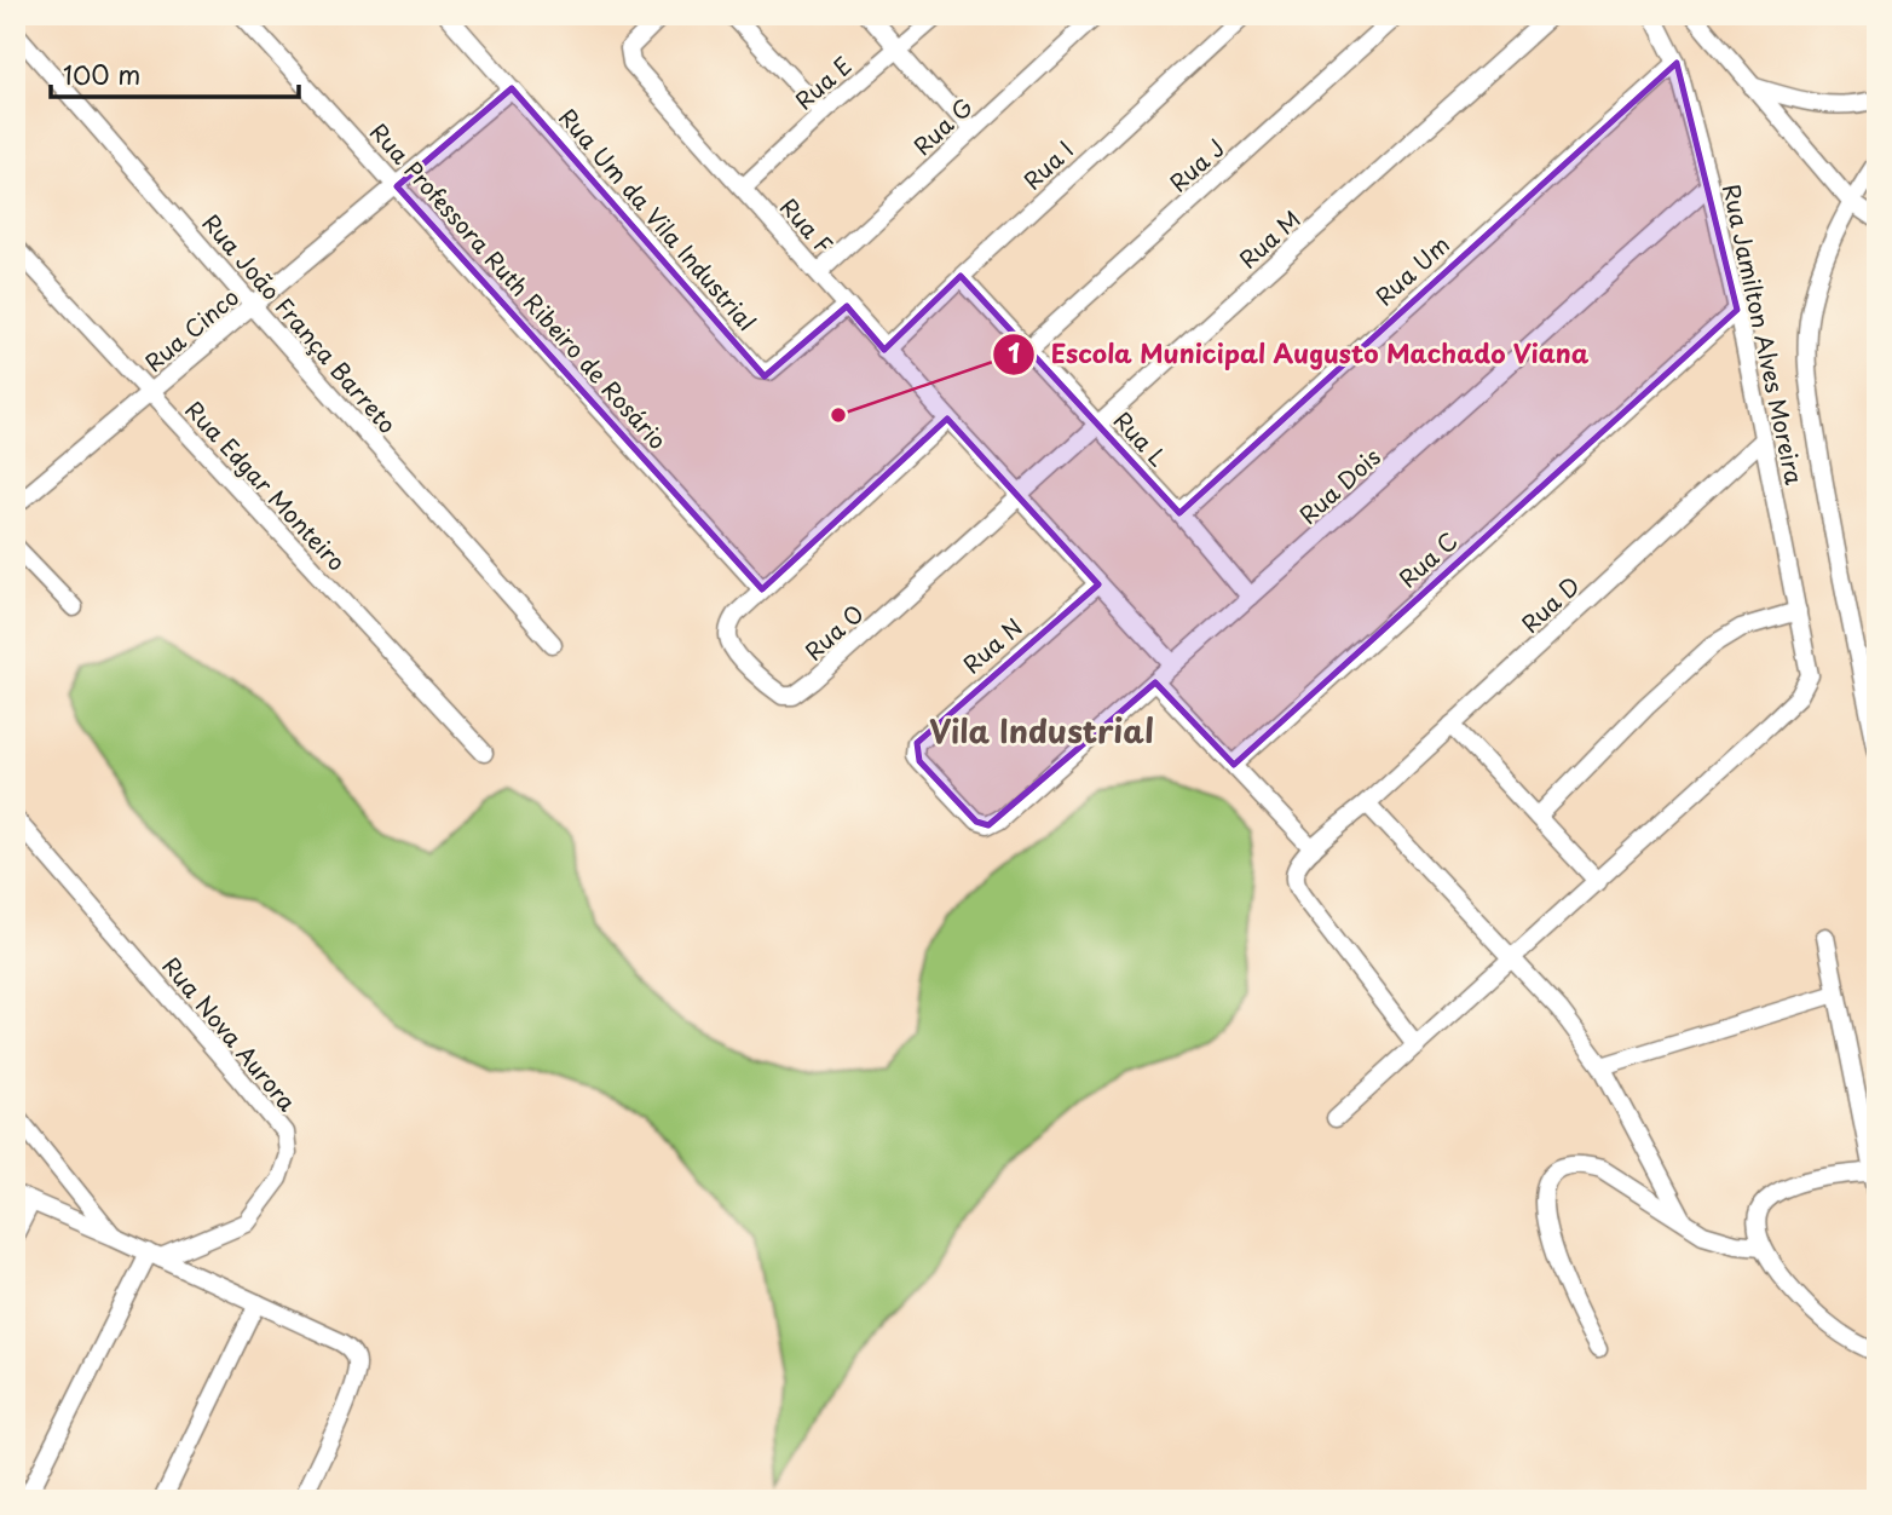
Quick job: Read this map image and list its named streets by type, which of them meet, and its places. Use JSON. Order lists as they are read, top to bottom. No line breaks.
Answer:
{"streets":{"street":["Rua E","Rua G","Rua I","Rua J","Rua Um da Vila Industrial","Rua F","Rua M","Rua Um","Rua Professora Ruth Ribeiro de Rosário","Rua João França Barreto","Rua Cinco","Rua Jamilton Alves Moreira","Rua L","Rua Edgar Monteiro","Rua Dois","Rua C","Rua D","Rua O","Rua N","Rua Nova Aurora"]},"crossings":[["Rua E","Rua F"],["Rua G","Rua F"],["Rua I","Rua F"],["Rua I","Rua L"],["Rua J","Rua L"],["Rua Um da Vila Industrial","Rua F"],["Rua Um da Vila Industrial","Rua Cinco"],["Rua F","Rua M"],["Rua F","Rua Dois"],["Rua F","Rua O"],["Rua F","Rua N"],["Rua M","Rua L"],["Rua M","Rua O"],["Rua Um","Rua Jamilton Alves Moreira"],["Rua Um","Rua L"],["Rua Professora Ruth Ribeiro de Rosário","Rua Cinco"],["Rua Professora Ruth Ribeiro de Rosário","Rua O"],["Rua João França Barreto","Rua Cinco"],["Rua Cinco","Rua Edgar Monteiro"],["Rua Jamilton Alves Moreira","Rua Dois"],["Rua Jamilton Alves Moreira","Rua C"],["Rua Jamilton Alves Moreira","Rua D"],["Rua L","Rua Dois"],["Rua Dois","Rua N"]],"districts":["Vila Industrial"],"places":["Escola Municipal Augusto Machado Viana"],"scale_bar":"100 m"}
